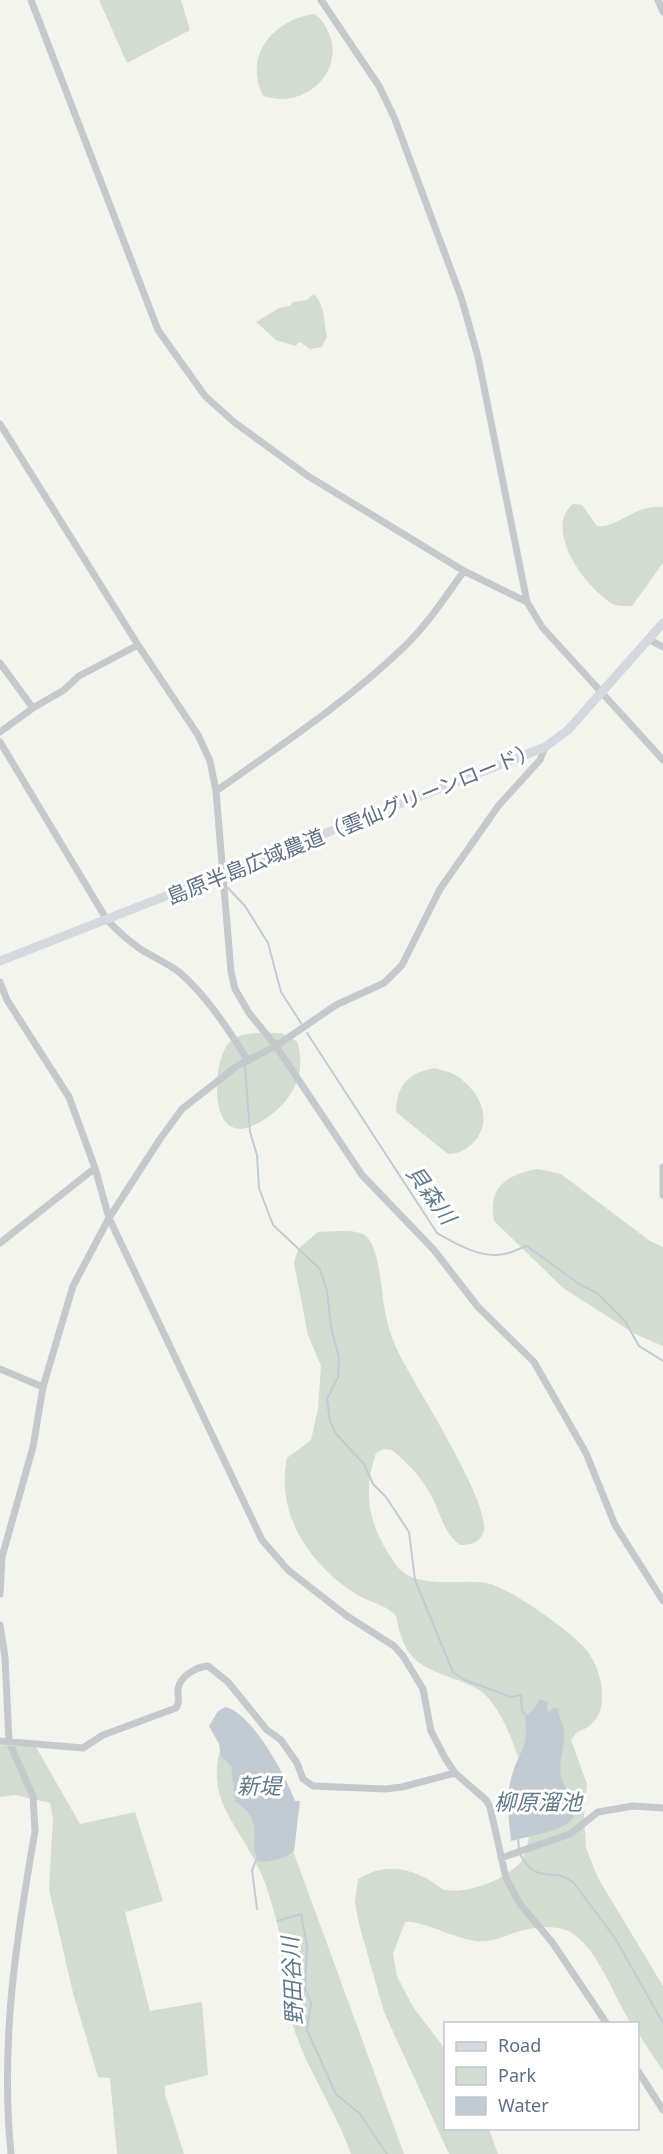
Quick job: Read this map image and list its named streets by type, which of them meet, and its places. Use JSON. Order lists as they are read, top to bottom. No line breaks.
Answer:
{"streets":{"street":["島原半島広域農道（雲仙グリーンロード）"]},"water":["貝森川","新堤","柳原溜池","野田谷川"],"legend":["Road","Park","Water"]}
